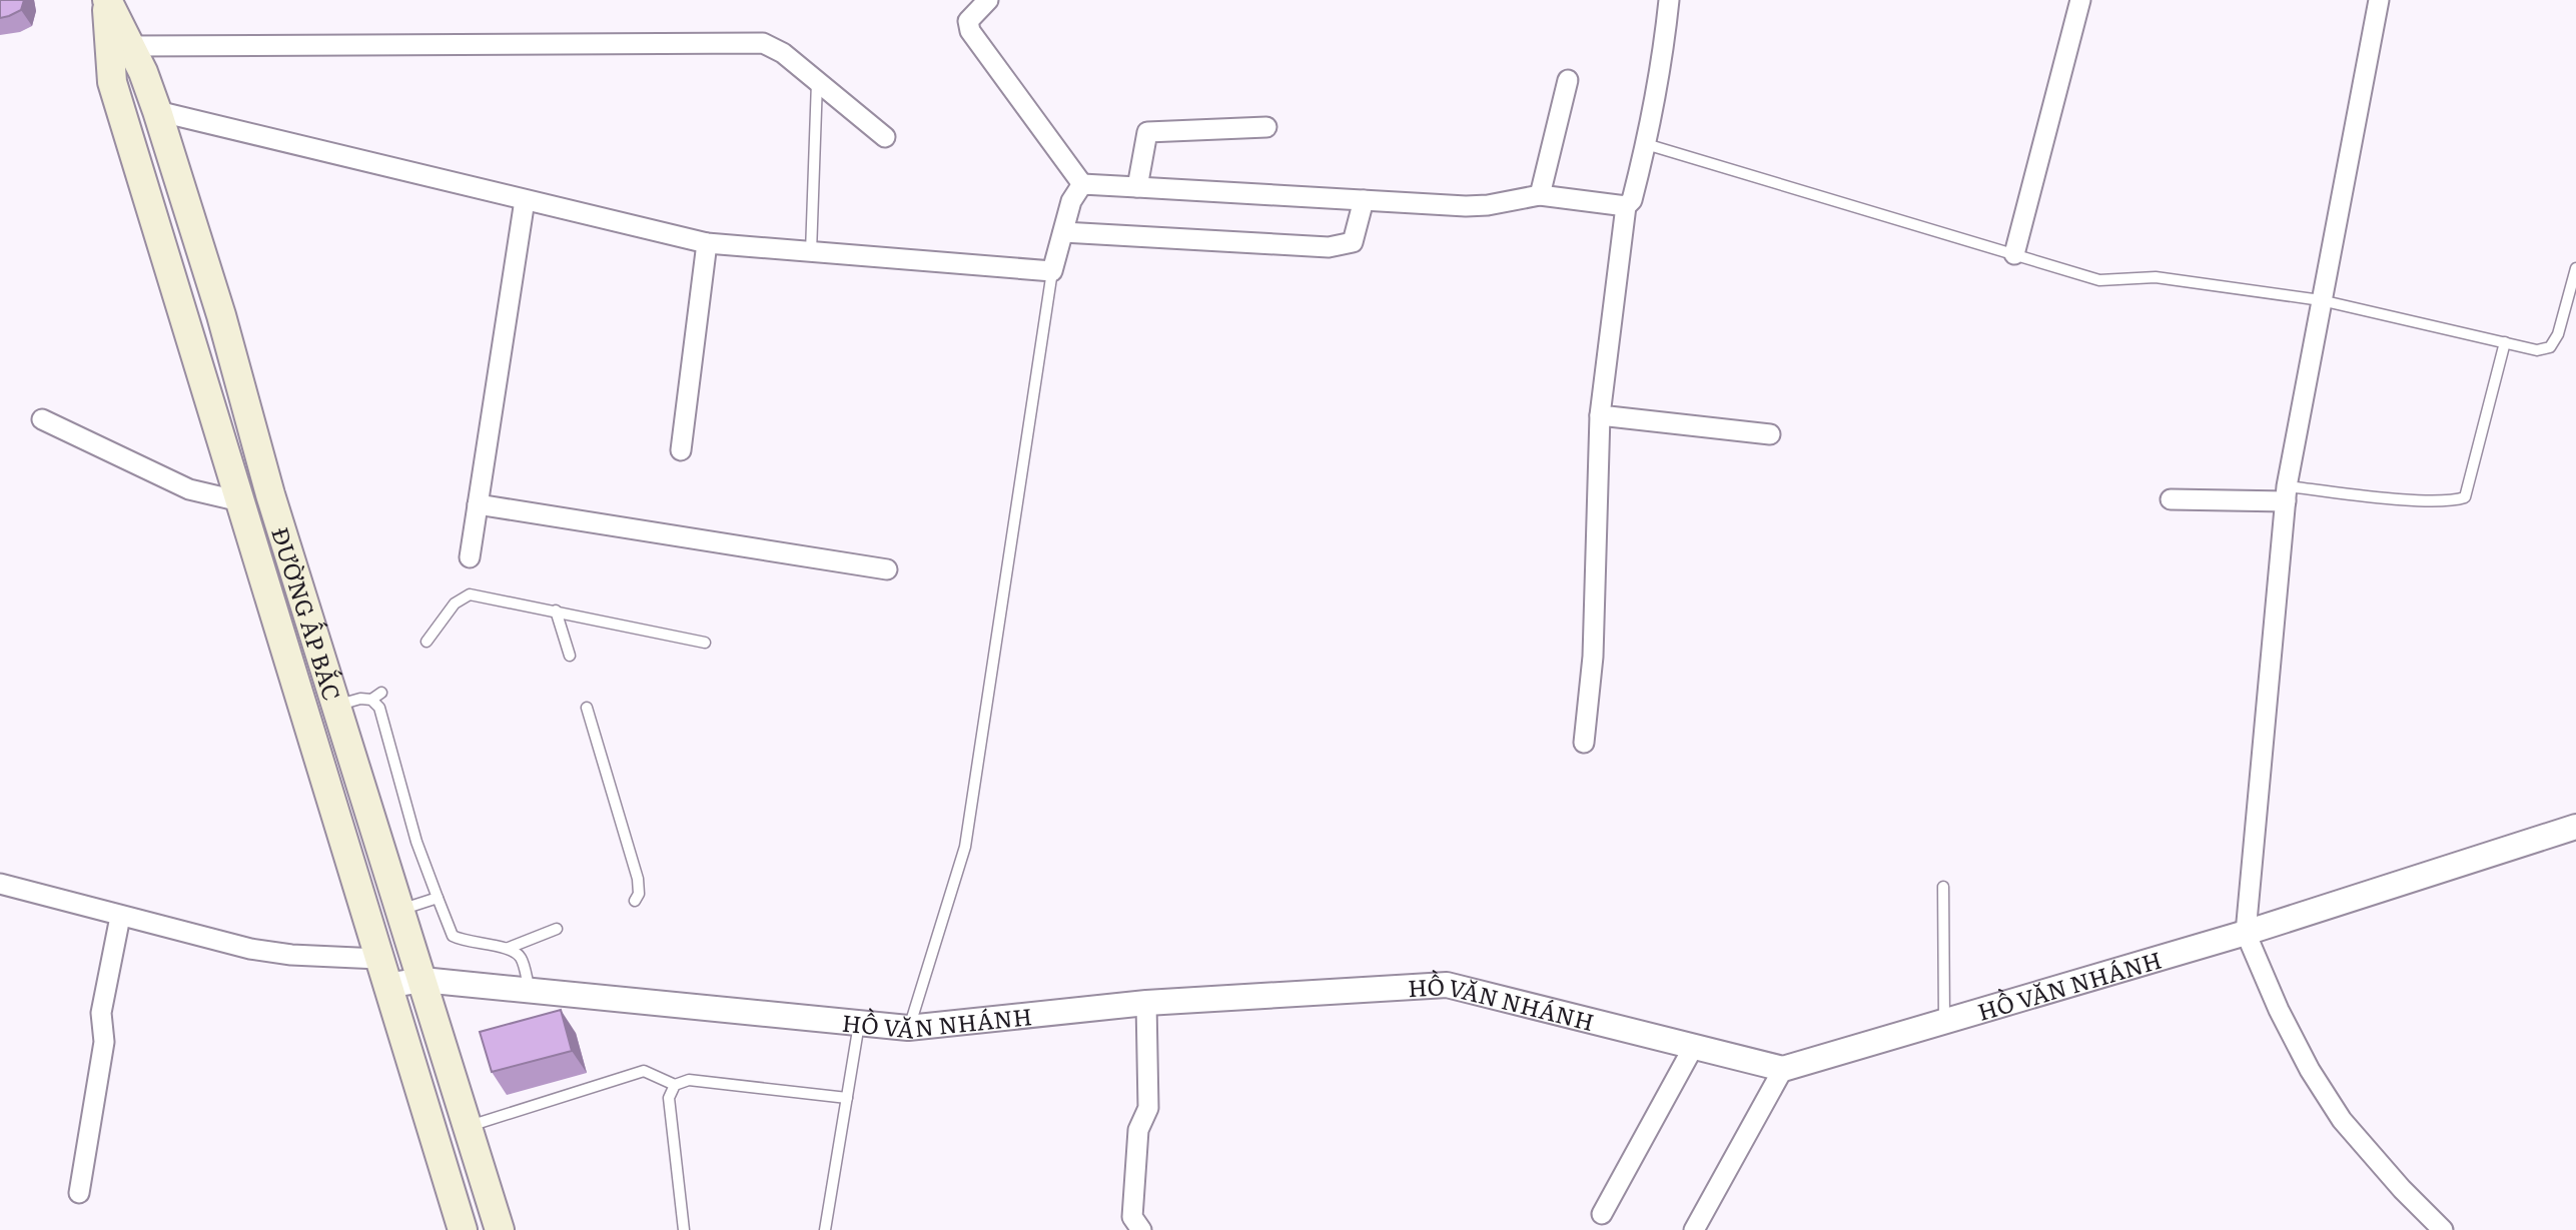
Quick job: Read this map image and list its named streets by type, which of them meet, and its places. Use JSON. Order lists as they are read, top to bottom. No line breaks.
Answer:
{"streets":{"main road":["ĐƯỜNG ẤP BẮC"],"street":["HỒ VĂN NHÁNH"]},"crossings":[["ĐƯỜNG ẤP BẮC","HỒ VĂN NHÁNH"]]}
